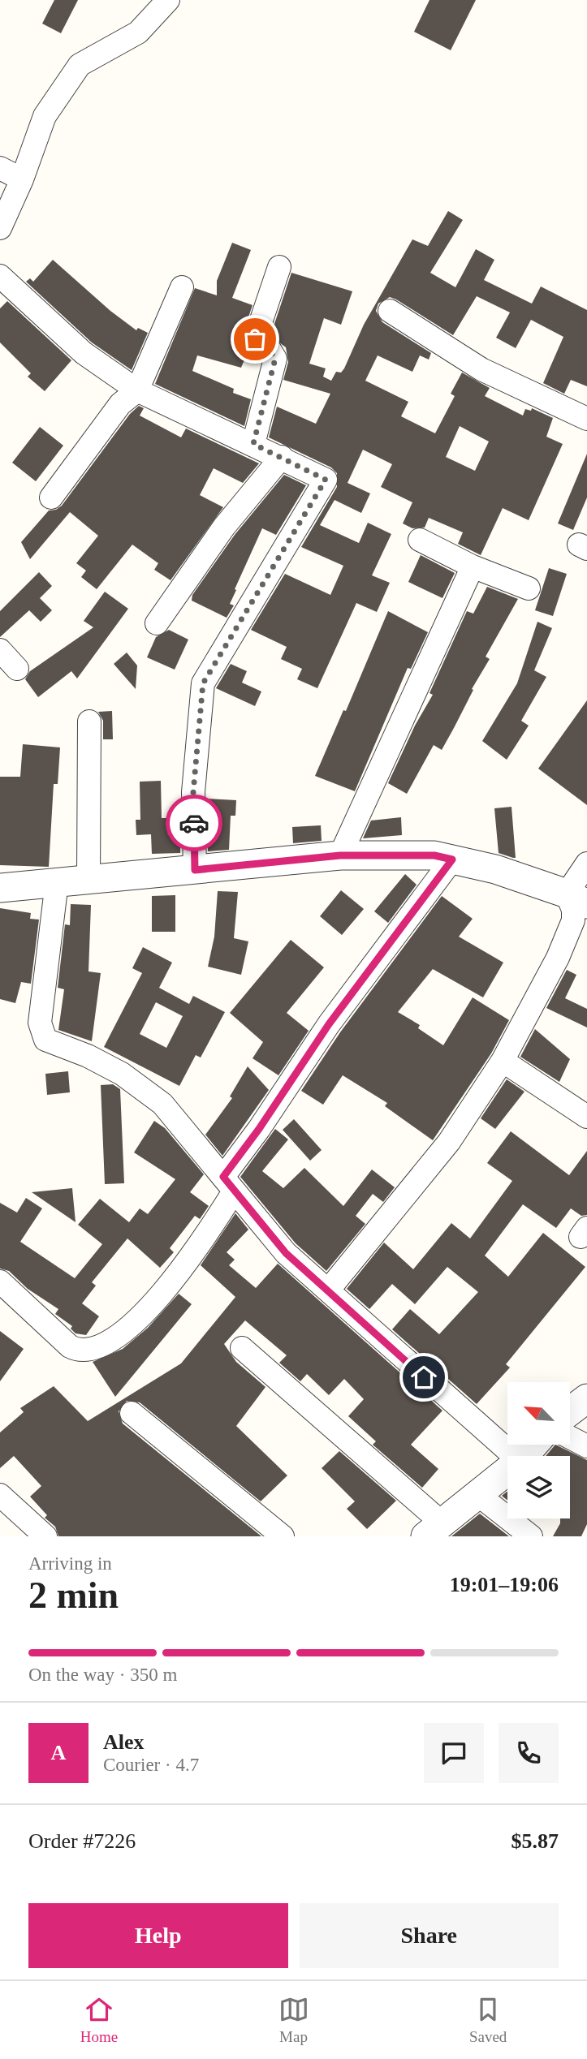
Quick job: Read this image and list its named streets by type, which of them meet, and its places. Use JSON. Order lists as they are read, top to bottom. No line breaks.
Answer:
{"north":"top left","page":{"heading":["2 min","Arriving in","19:01–19:06"],"panel":["Alex","Courier · 4.7","Order #7226","$5.87"],"bar":"On the way · 350 m","round":"A","buttons":["Help","Share"],"tabs":["Home","Map","Saved"]}}
